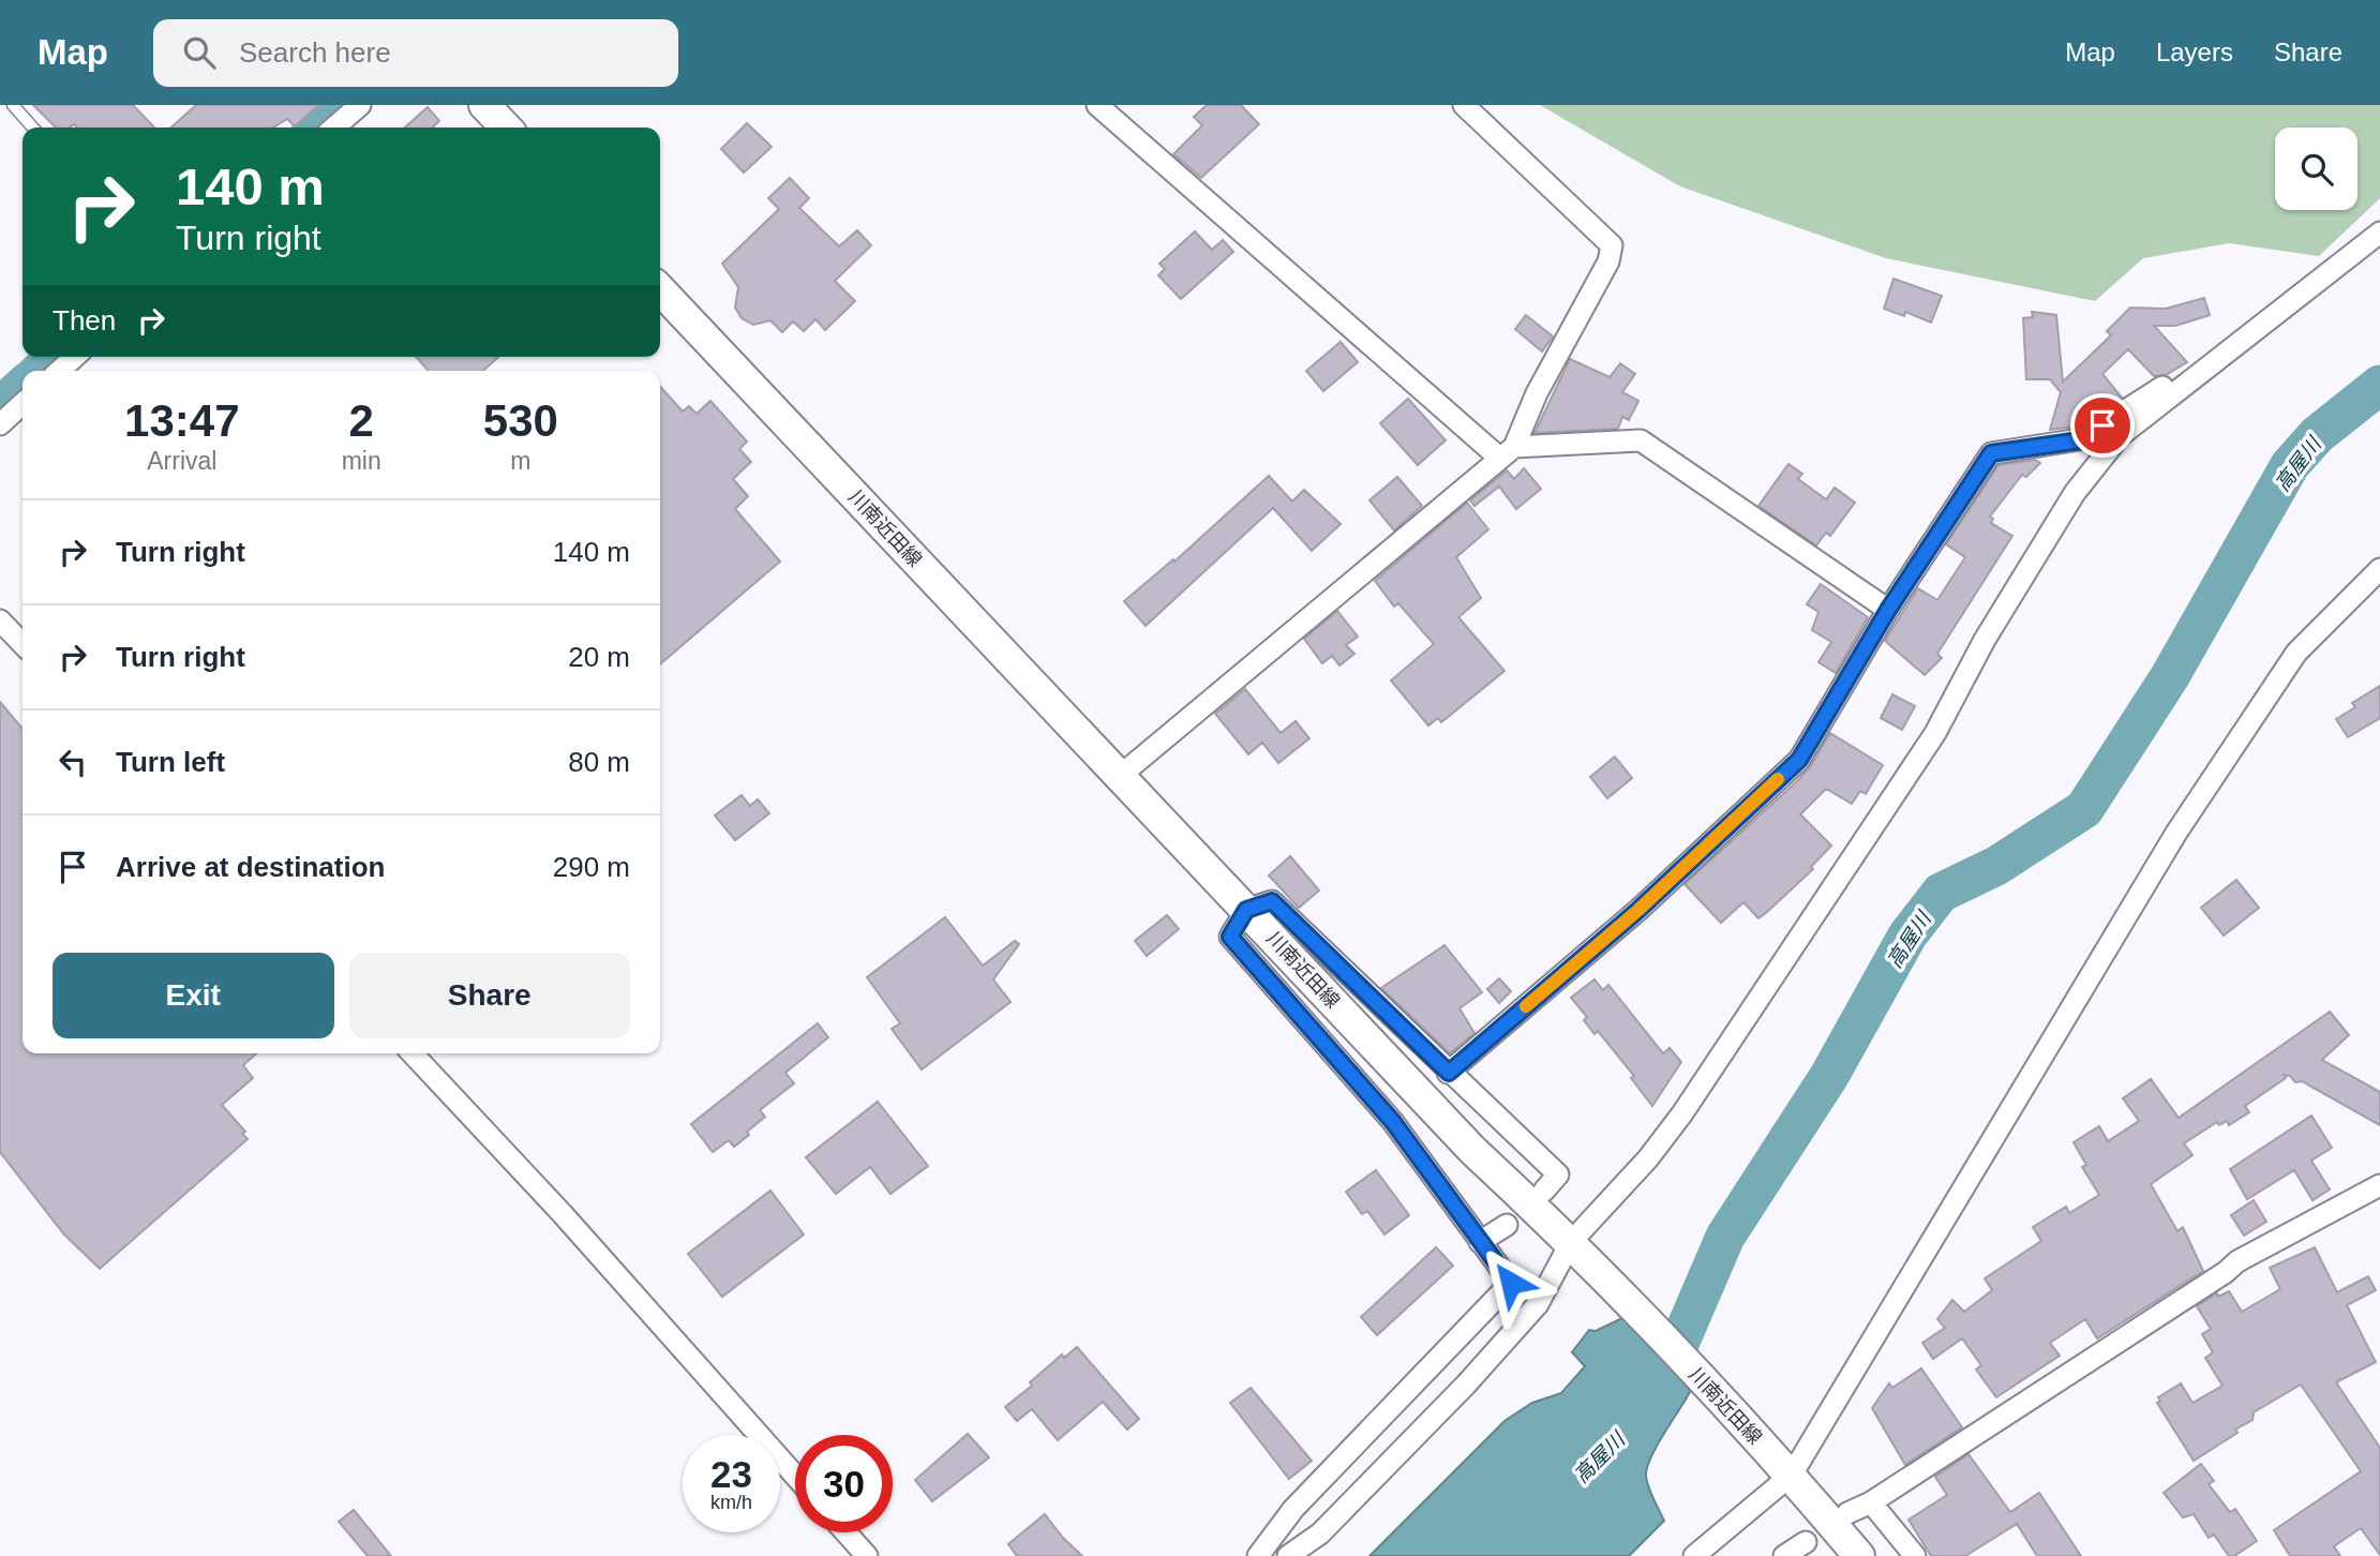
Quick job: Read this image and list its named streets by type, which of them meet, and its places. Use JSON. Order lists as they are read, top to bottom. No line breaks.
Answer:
{"streets":{"main road":["川南近田線"]},"water":["高屋川"],"page":{"header":"Map","search":"Search here","nav":["Map","Layers","Share"],"turn":["140 m","Turn right"],"then":"Then","eta":["13:47","Arrival","2","min","530","m"],"list":[{"name":"Turn right","value":"140 m"},{"name":"Turn right","value":"20 m"},{"name":"Turn left","value":"80 m"},{"name":"Arrive at destination","value":"290 m"}],"buttons":["Exit","Share"],"speed":"23 km/h","limit":"30"}}
